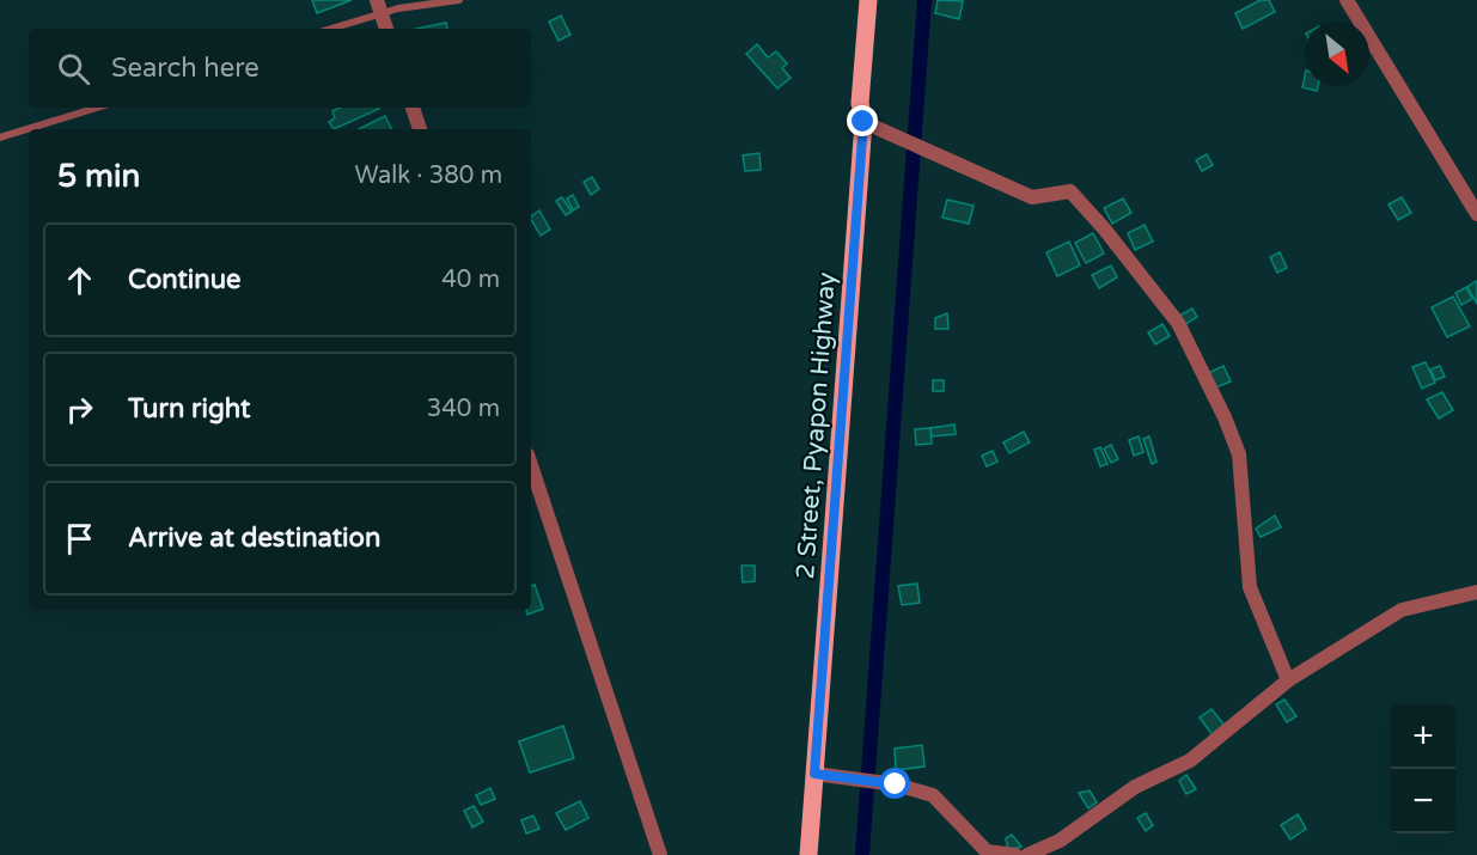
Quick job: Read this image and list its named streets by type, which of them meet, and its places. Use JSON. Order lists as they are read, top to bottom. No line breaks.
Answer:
{"streets":{"main road":["2 Street, Pyapon Highway"]},"north":"bottom right","page":{"search":"Search here","heading":["5 min","Walk · 380 m"],"list":[["Continue","40 m"],["Turn right","340 m"],"Arrive at destination"],"map_buttons":["+","−"]}}
